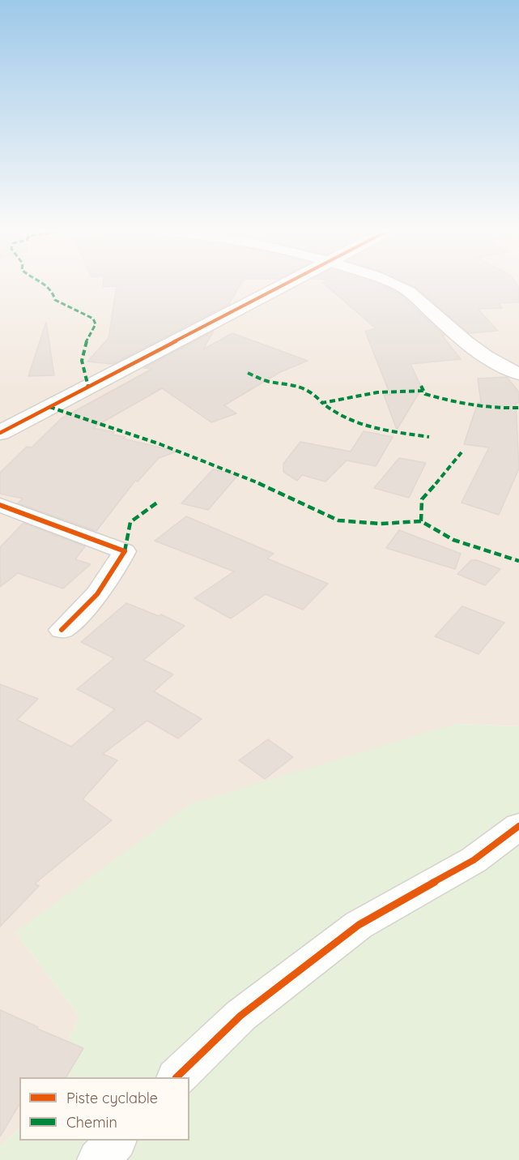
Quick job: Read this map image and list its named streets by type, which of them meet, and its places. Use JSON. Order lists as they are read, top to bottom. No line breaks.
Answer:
{"legend":["Piste cyclable","Chemin"]}
